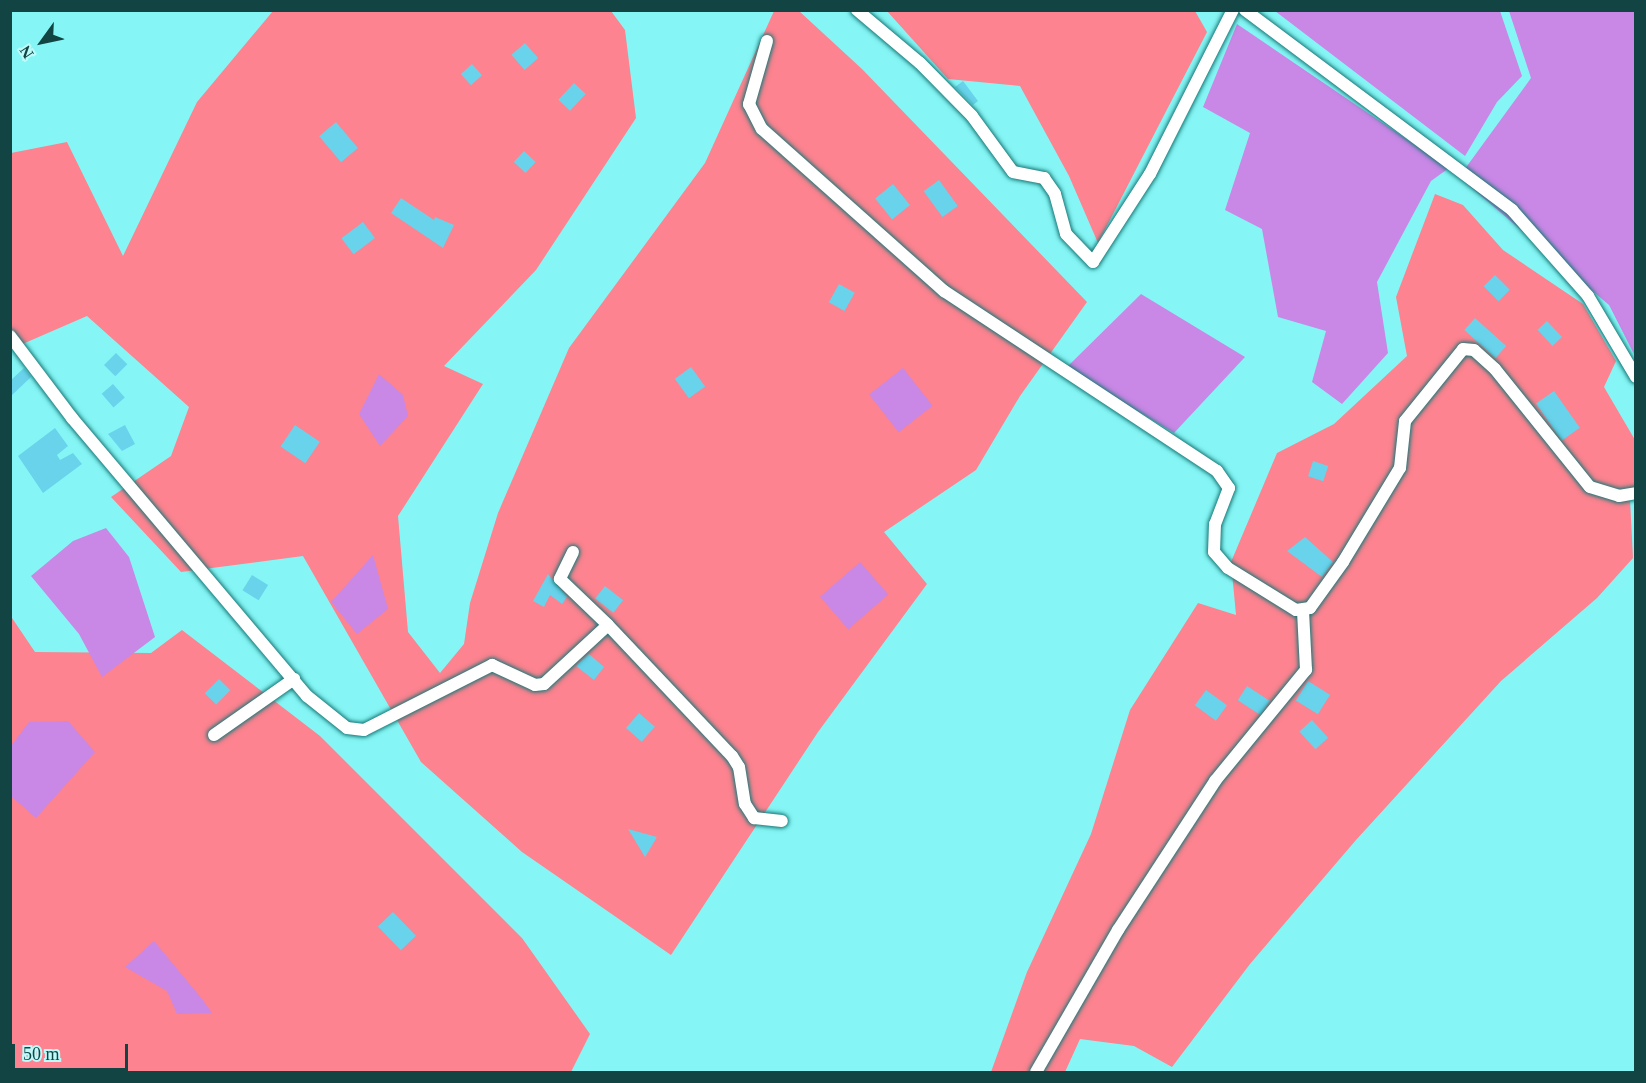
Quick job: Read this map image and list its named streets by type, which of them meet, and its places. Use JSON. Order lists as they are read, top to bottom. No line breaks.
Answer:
{"scale_bar":"50 m","north":"bottom left"}
